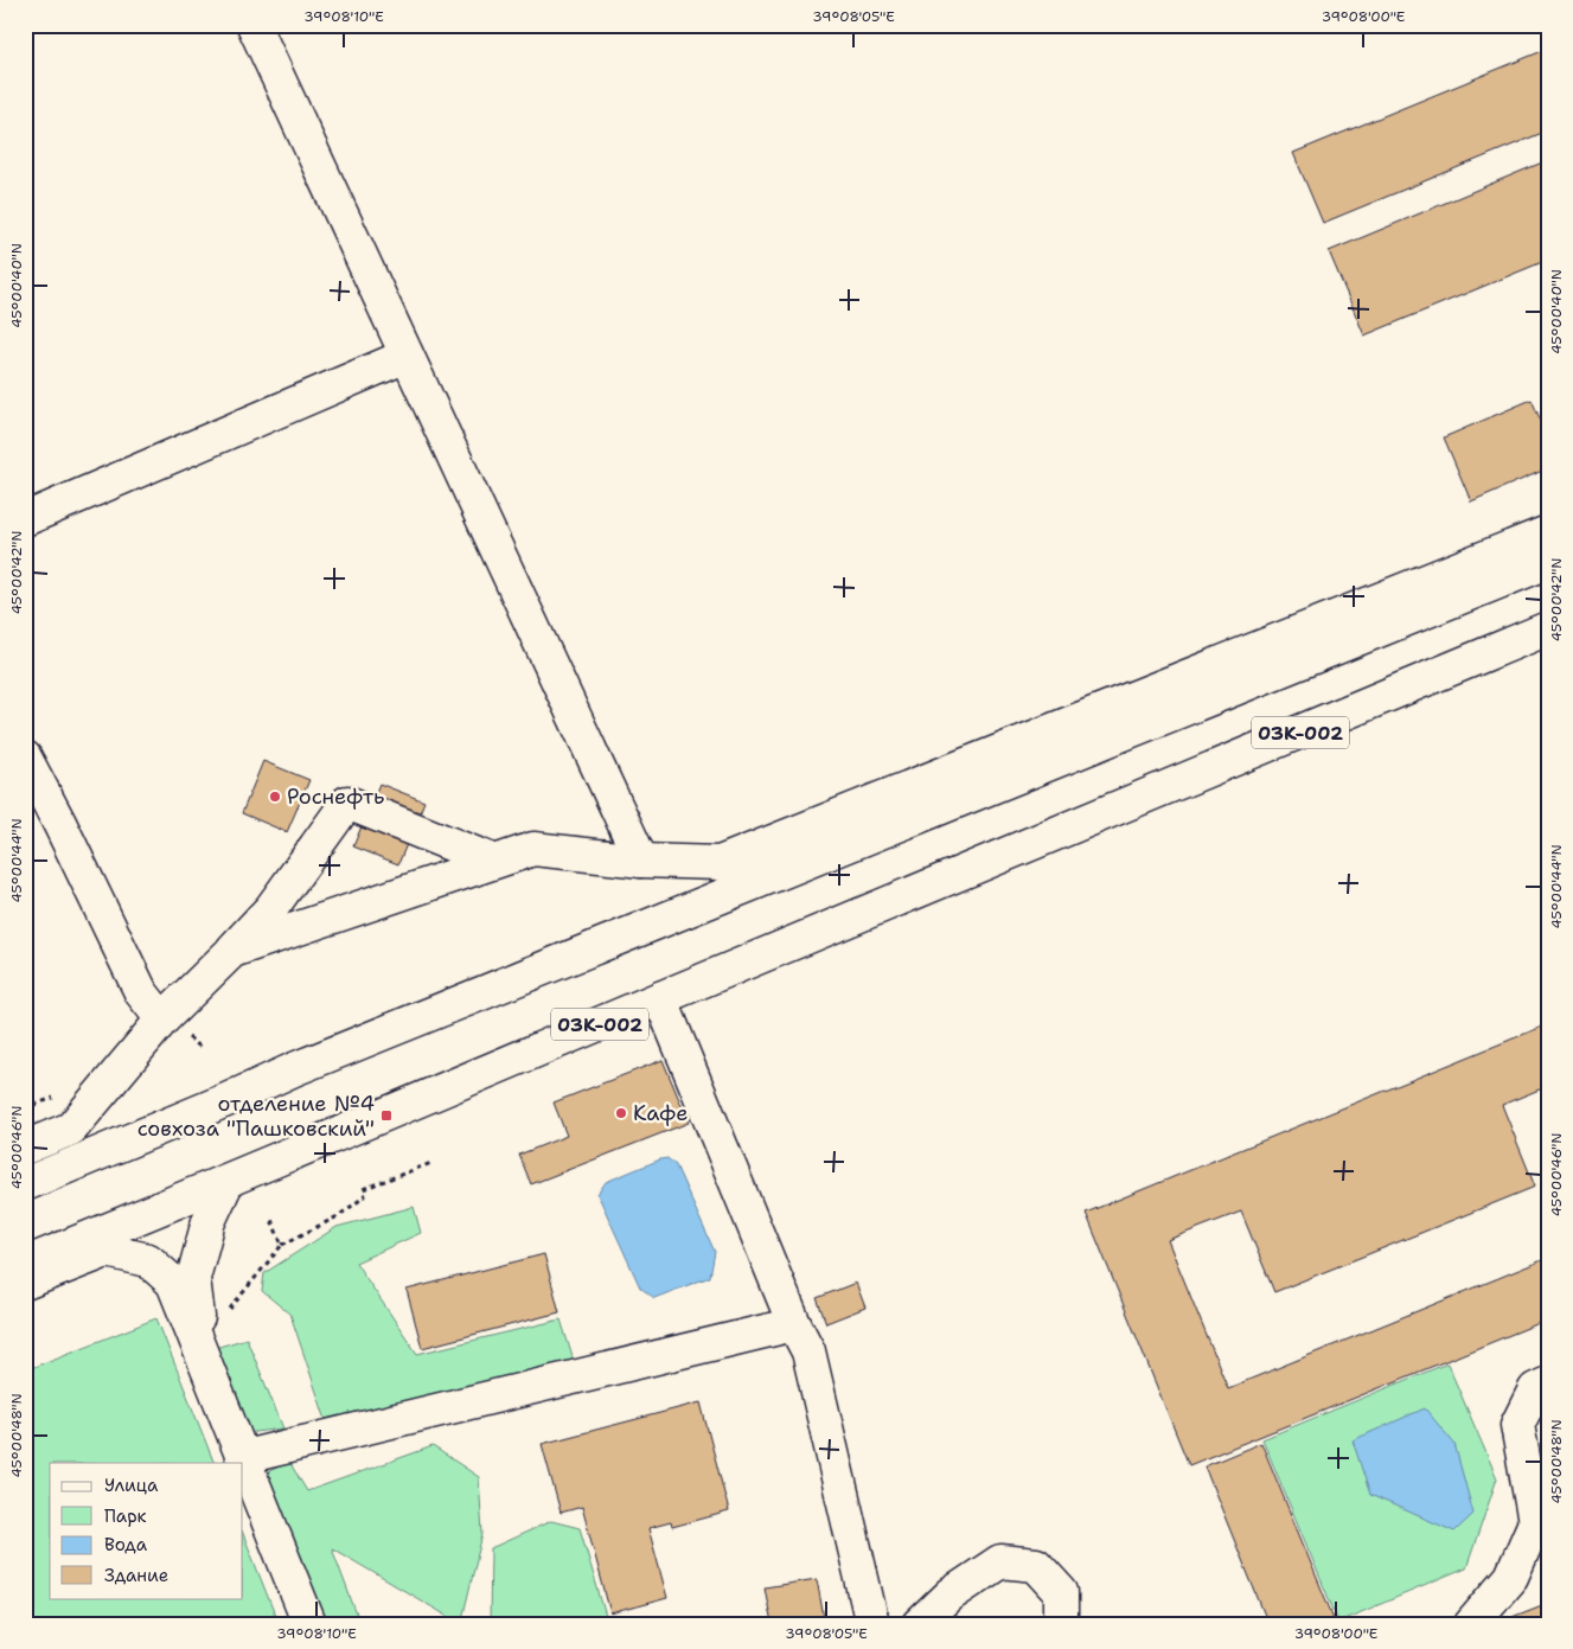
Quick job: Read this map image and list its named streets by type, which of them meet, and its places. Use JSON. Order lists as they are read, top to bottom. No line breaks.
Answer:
{"streets":{"main road":["03К-002"]},"places":{"other":["Роснефть","Кафе"],"transit":["отделение №4 совхоза \"Пашковский\""]},"legend":["Улица","Парк","Вода","Здание"],"coordinates":["39°08'10\"E","39°08'05\"E","39°08'00\"E","45°00'40\"N","45°00'42\"N","45°00'44\"N","45°00'46\"N","45°00'48\"N"]}
